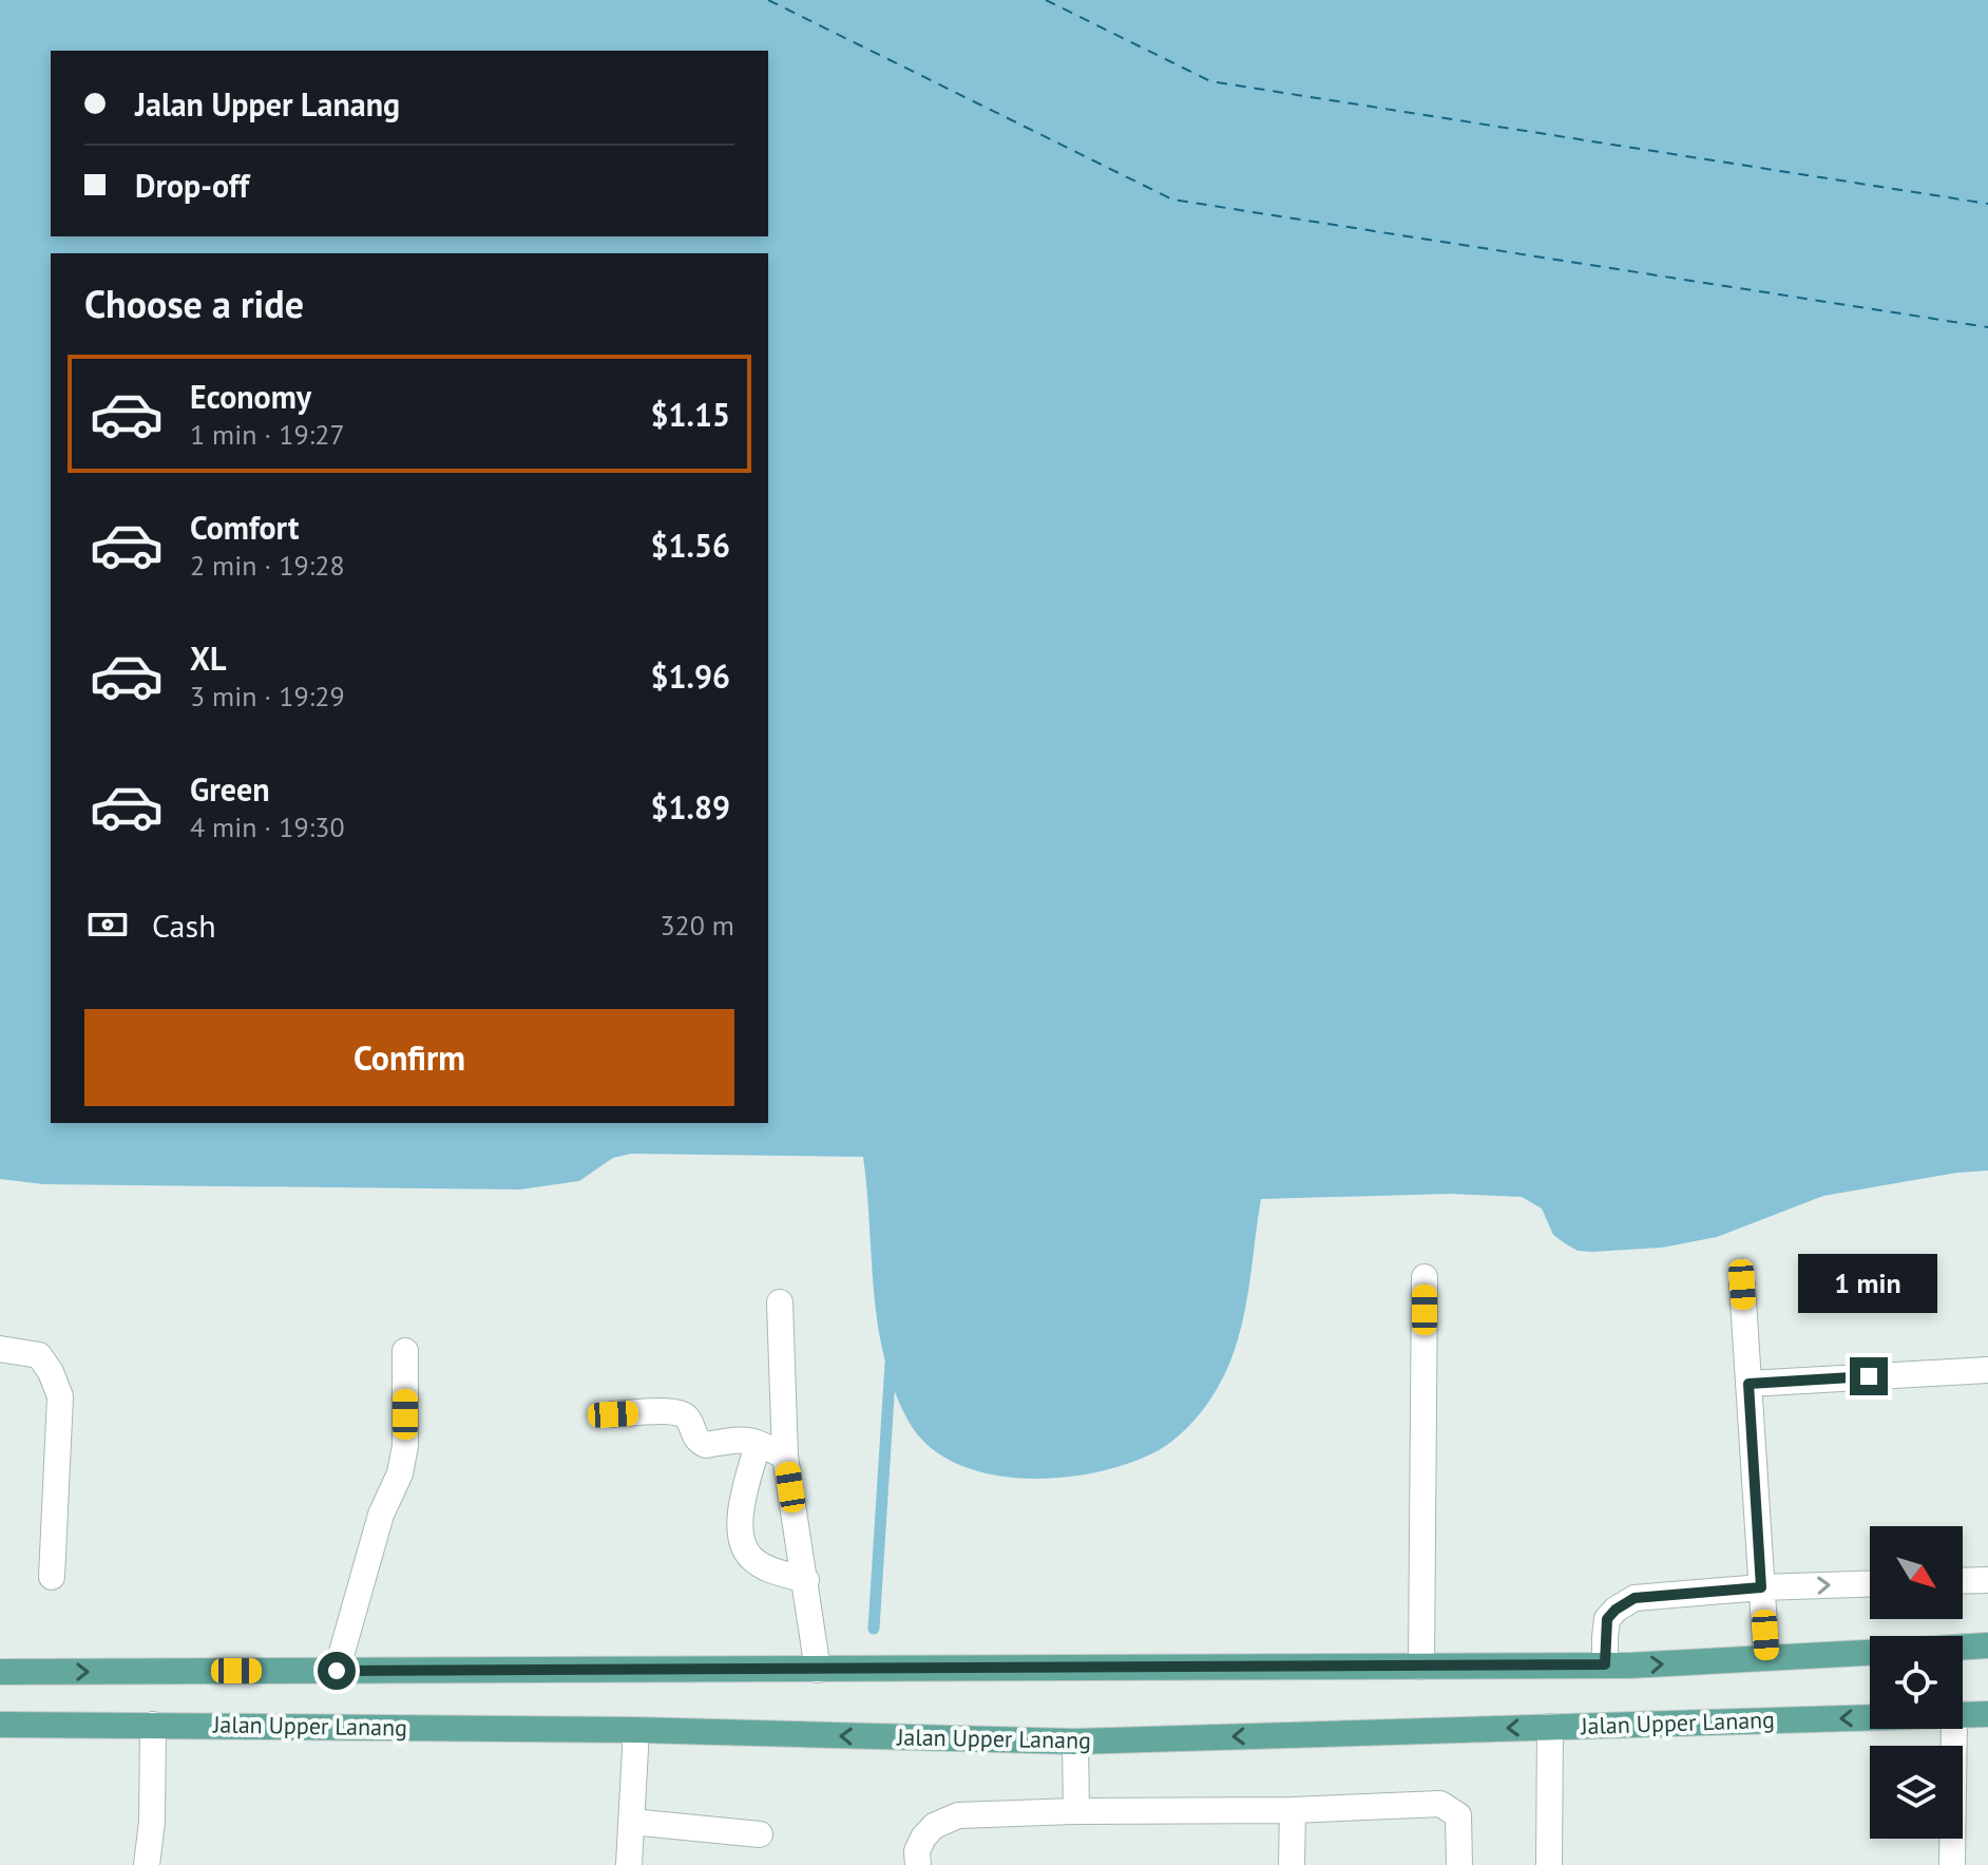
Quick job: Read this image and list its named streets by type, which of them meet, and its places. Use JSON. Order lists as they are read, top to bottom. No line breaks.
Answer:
{"streets":{"main road":["Jalan Upper Lanang"]},"north":"bottom right","page":{"banner":["Jalan Upper Lanang","Drop-off"],"heading":"Choose a ride","list":[{"name":"Economy","note":"1 min · 19:27","value":"$1.15"},{"name":"Comfort","note":"2 min · 19:28","value":"$1.56"},{"name":"XL","note":"3 min · 19:29","value":"$1.96"},{"name":"Green","note":"4 min · 19:30","value":"$1.89"}],"pay":["Cash","320 m"],"buttons":"Confirm","bubble":"1 min"}}
